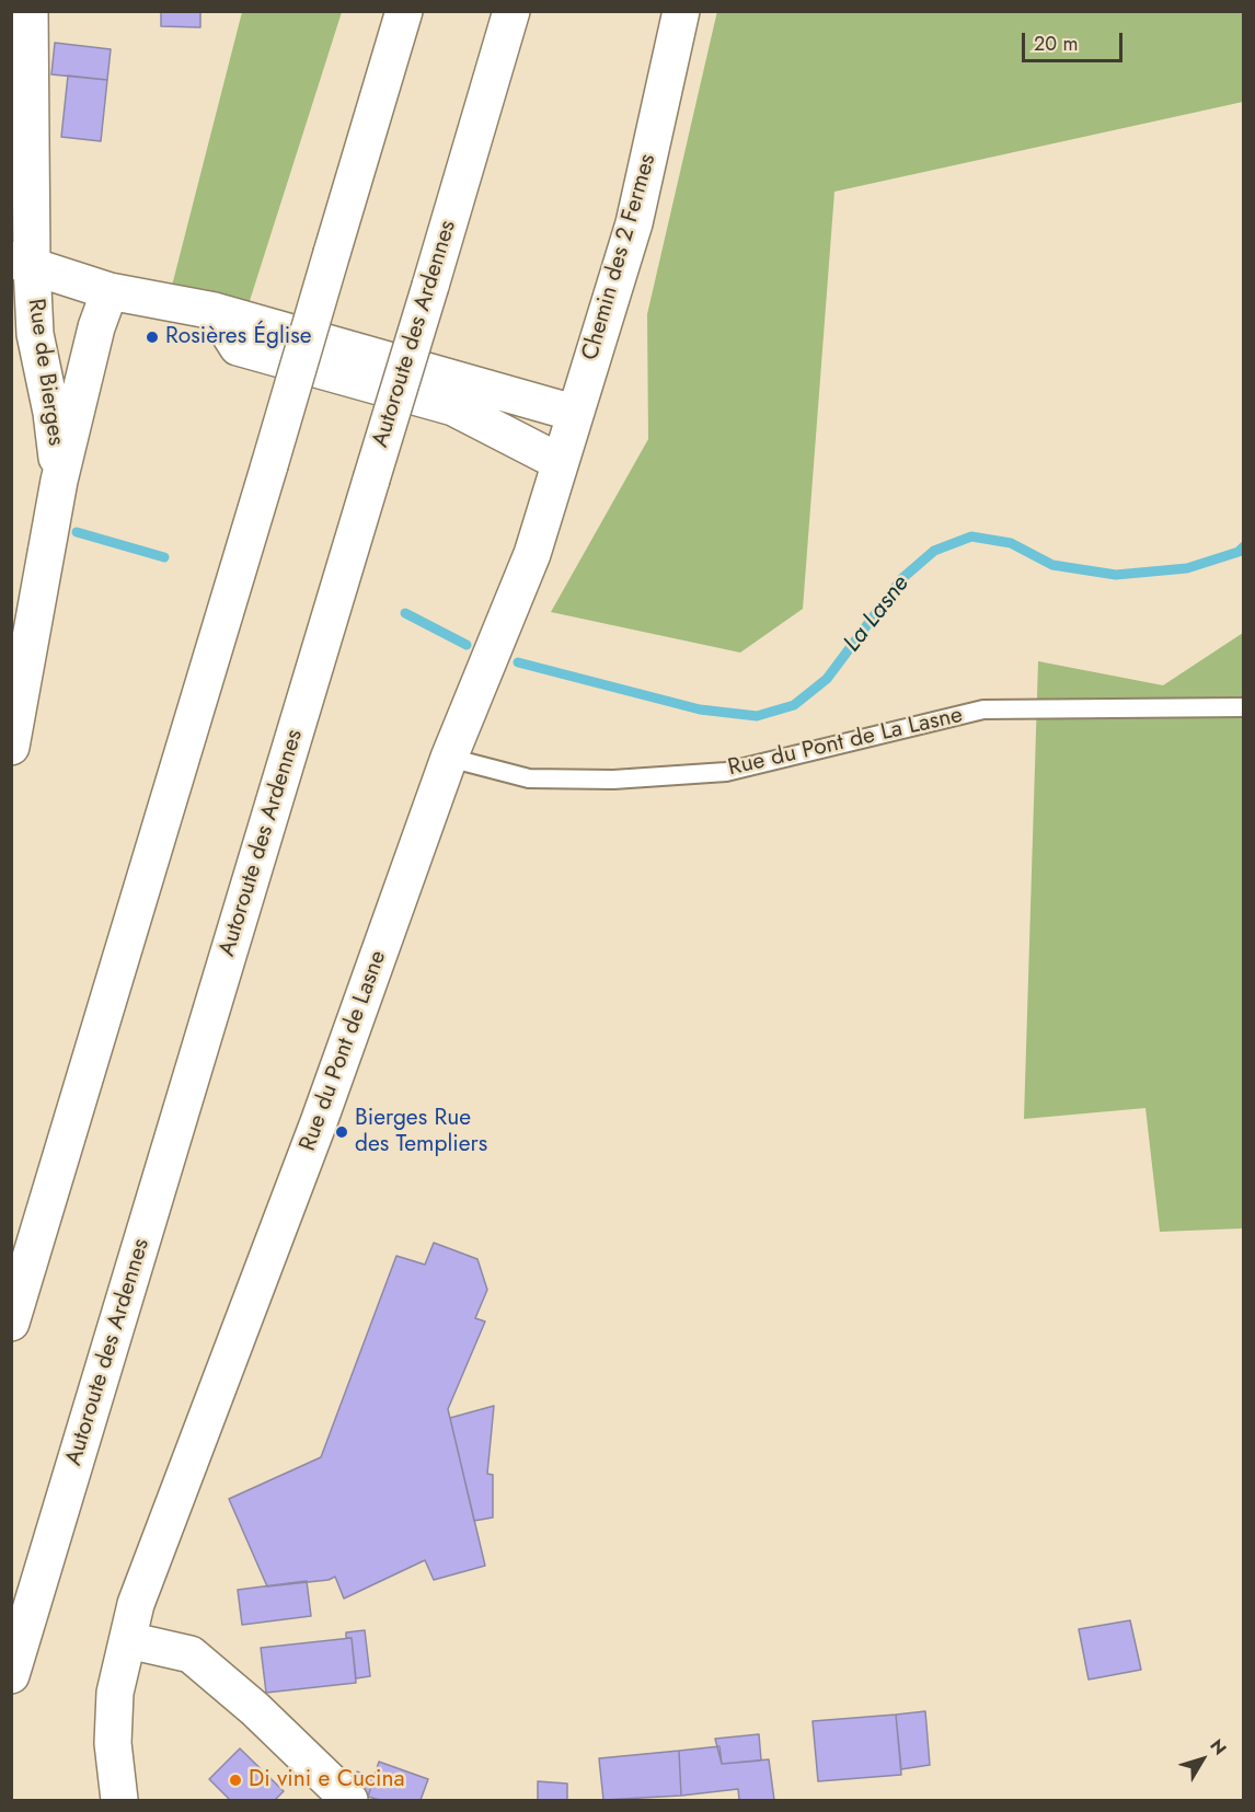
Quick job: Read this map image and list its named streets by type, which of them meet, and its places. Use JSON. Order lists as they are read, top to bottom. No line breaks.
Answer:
{"streets":{"main road":["Chemin des 2 Fermes","Autoroute des Ardennes","Rue de Bierges","Rue du Pont de Lasne"],"lane":["Rue du Pont de La Lasne"]},"crossings":[["Chemin des 2 Fermes","Rue du Pont de Lasne"],["Rue du Pont de La Lasne","Rue du Pont de Lasne"]],"water":["La Lasne"],"places":["Rosières Église","Bierges Rue des Templiers","Di vini e Cucina"],"scale_bar":"20 m","north":"top right"}
